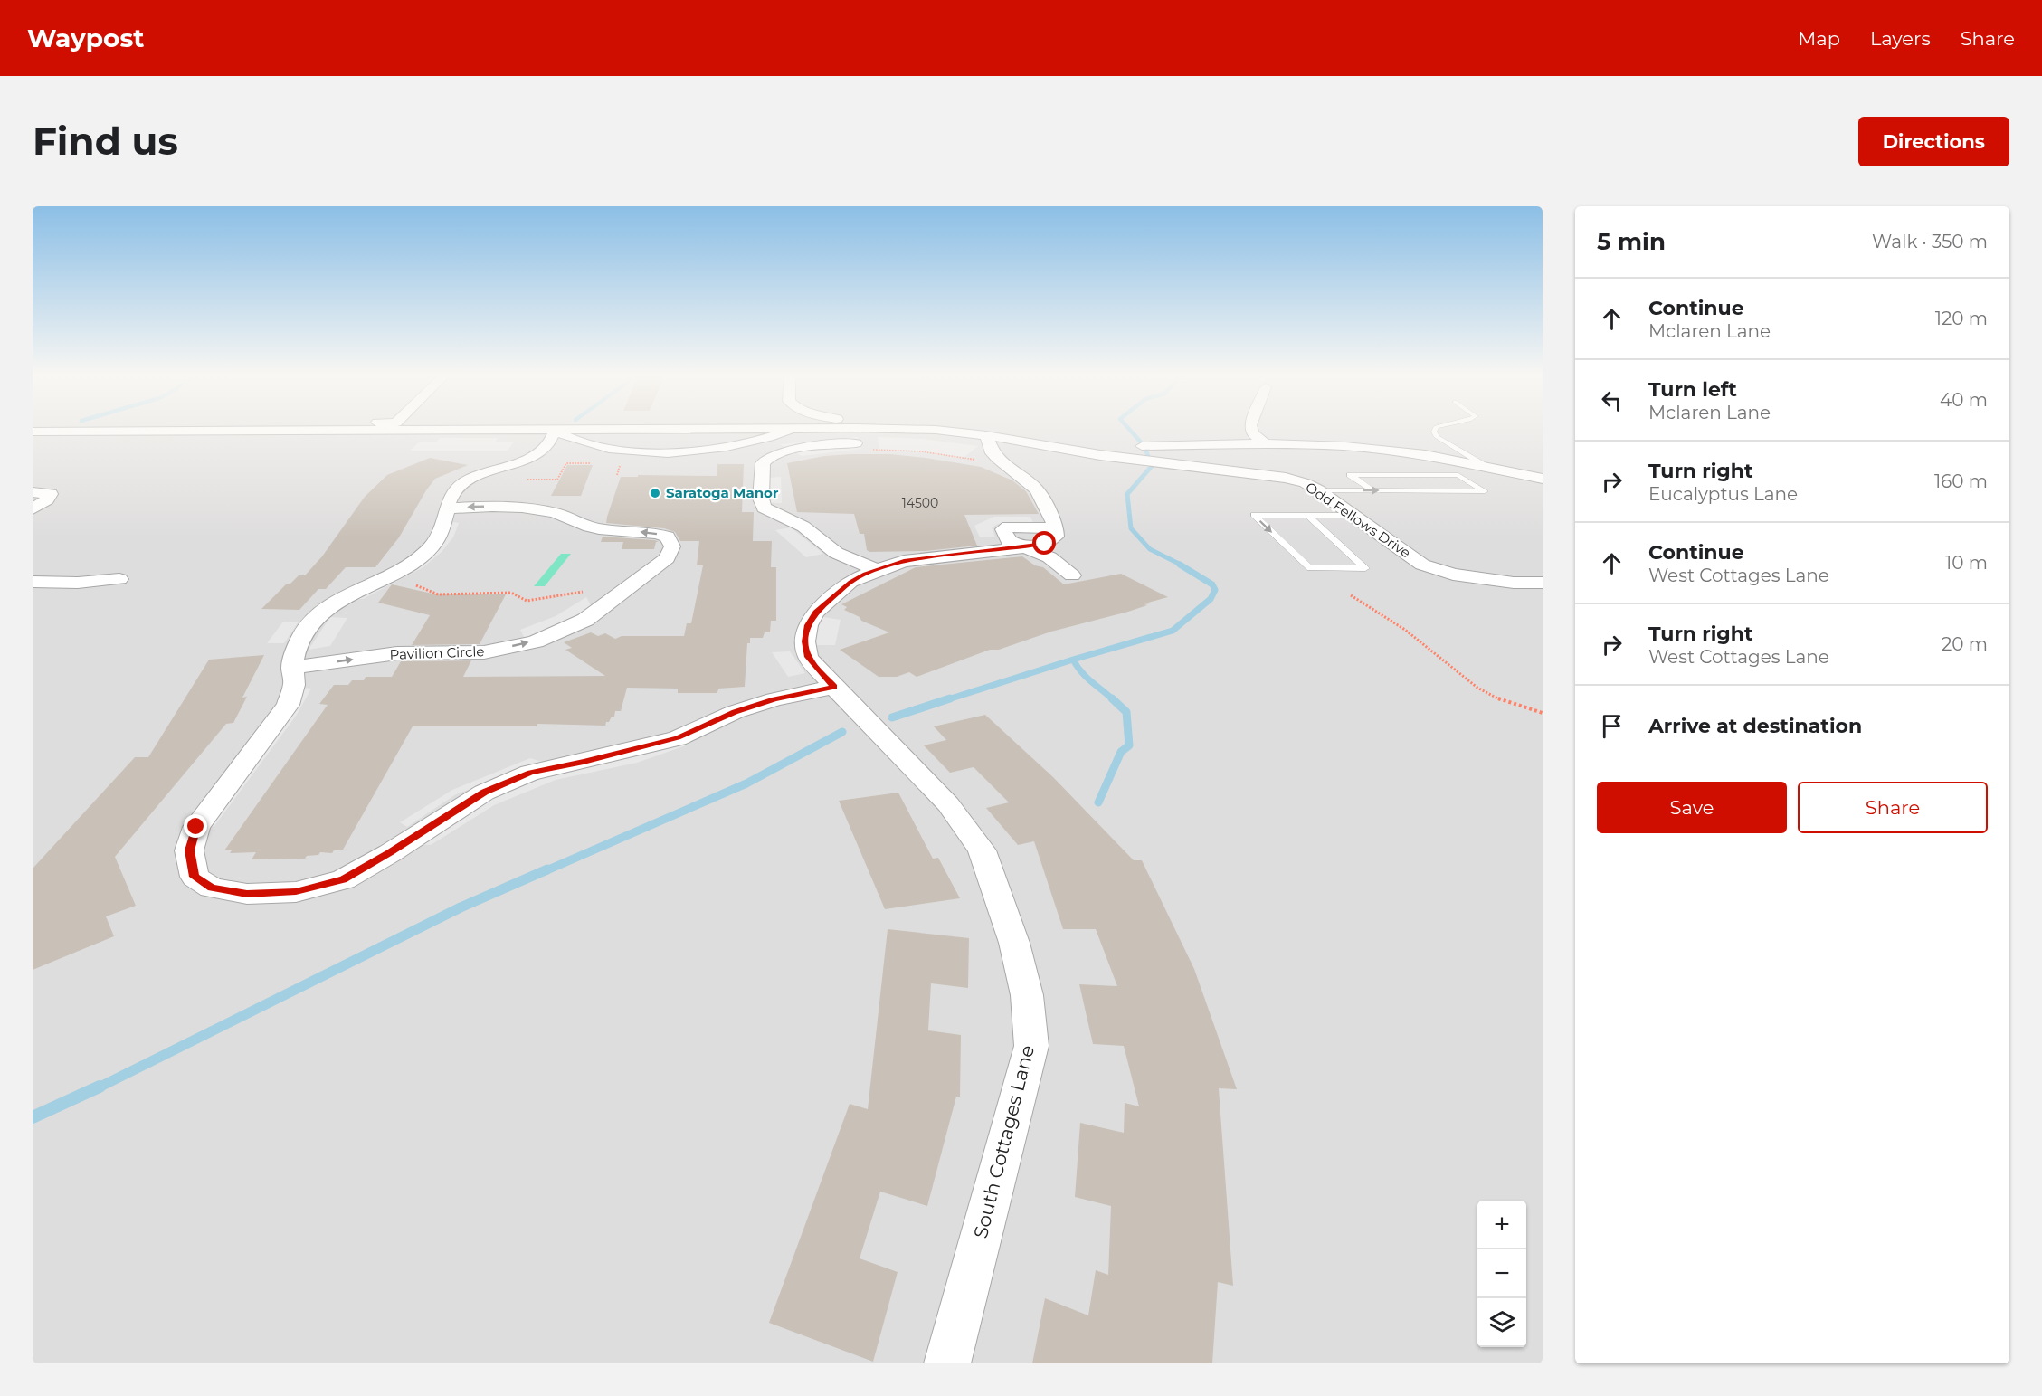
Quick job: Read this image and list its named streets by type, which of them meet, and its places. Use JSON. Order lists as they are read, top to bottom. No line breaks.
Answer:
{"streets":{"street":["Odd Fellows Drive","Pavilion Circle","South Cottages Lane"]},"places":["Saratoga Manor"],"house_numbers":["14500"],"page":{"header":"Waypost","nav":["Map","Layers","Share"],"buttons":["Directions",["Save","Share"]],"title":"Find us","heading":["5 min","Walk · 350 m"],"list":[["Continue","Mclaren Lane","120 m"],["Turn left","Mclaren Lane","40 m"],["Turn right","Eucalyptus Lane","160 m"],["Continue","West Cottages Lane","10 m"],["Turn right","West Cottages Lane","20 m"],"Arrive at destination"],"map_buttons":["+","−"]}}
